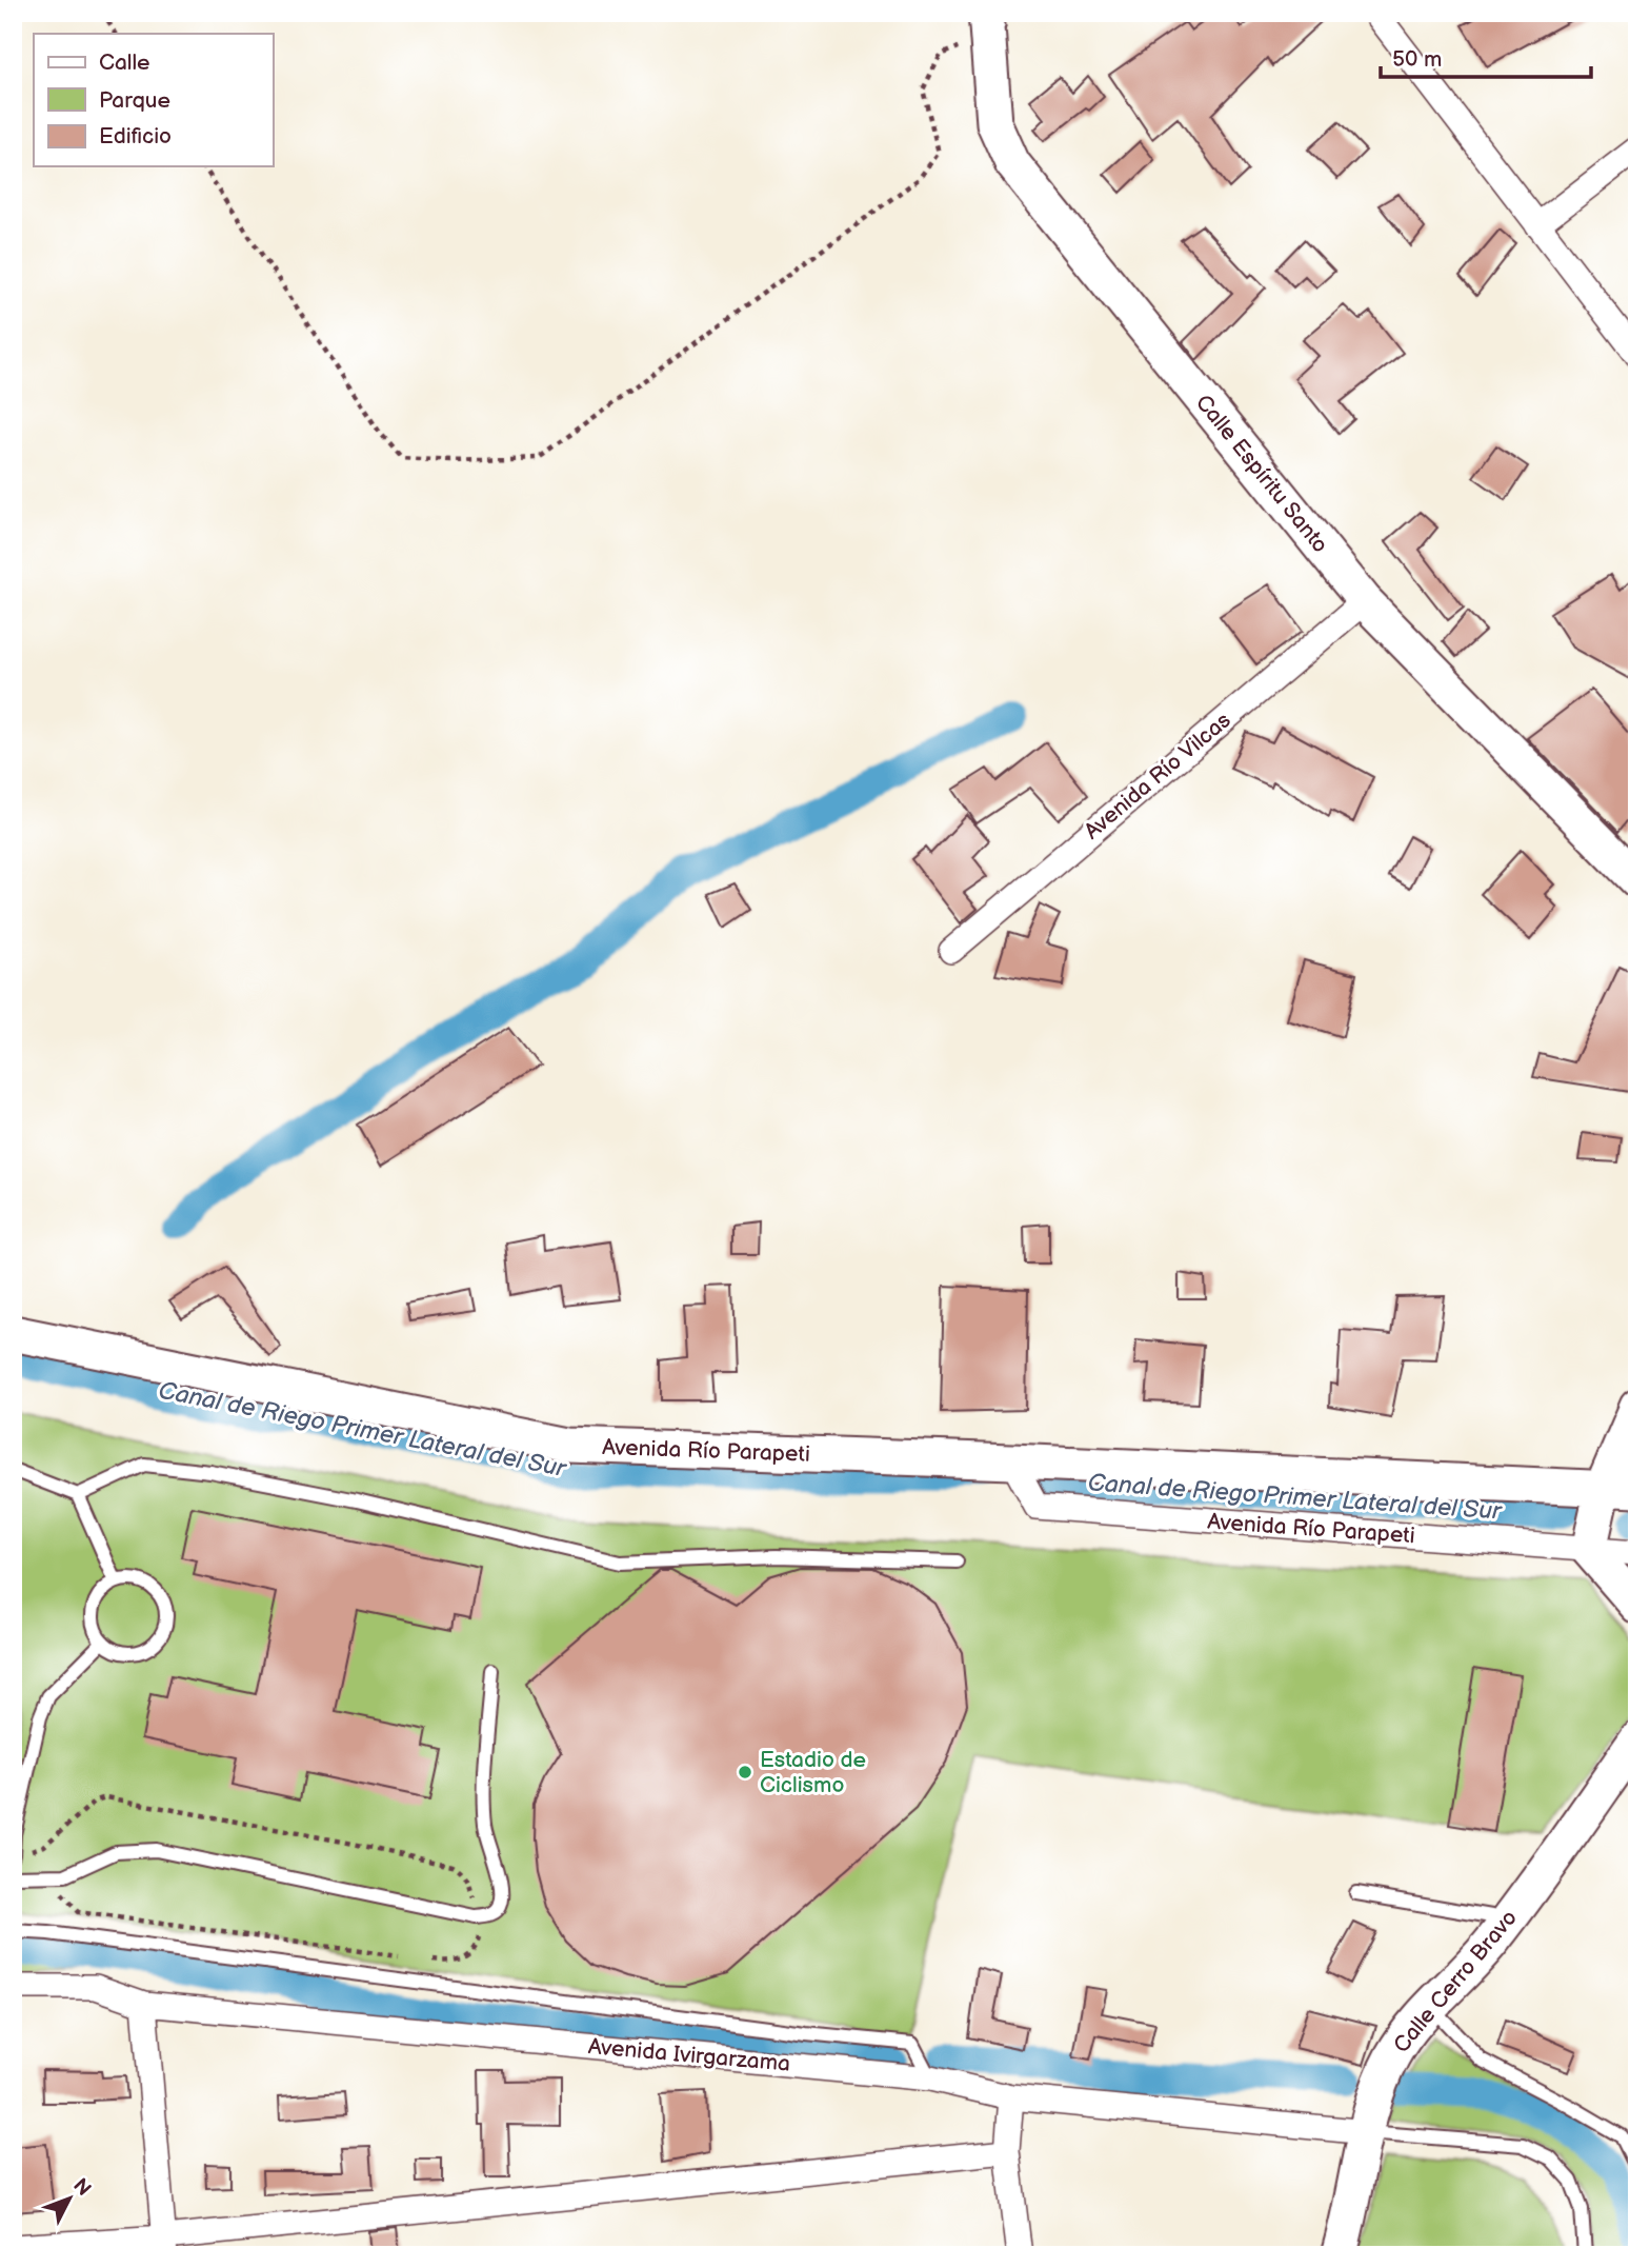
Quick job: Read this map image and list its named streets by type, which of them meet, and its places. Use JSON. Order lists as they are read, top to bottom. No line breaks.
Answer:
{"streets":{"street":["Calle Espíritu Santo","Avenida Río Vilcas","Avenida Río Parapeti","Calle Cerro Bravo","Avenida Ivirgarzama"]},"crossings":[["Calle Espíritu Santo","Avenida Río Vilcas"],["Calle Cerro Bravo","Avenida Ivirgarzama"]],"water":["Canal de Riego Primer Lateral del Sur"],"places":["Estadio de Ciclismo"],"legend":["Calle","Parque","Edificio"],"scale_bar":"50 m","north":"top right"}
